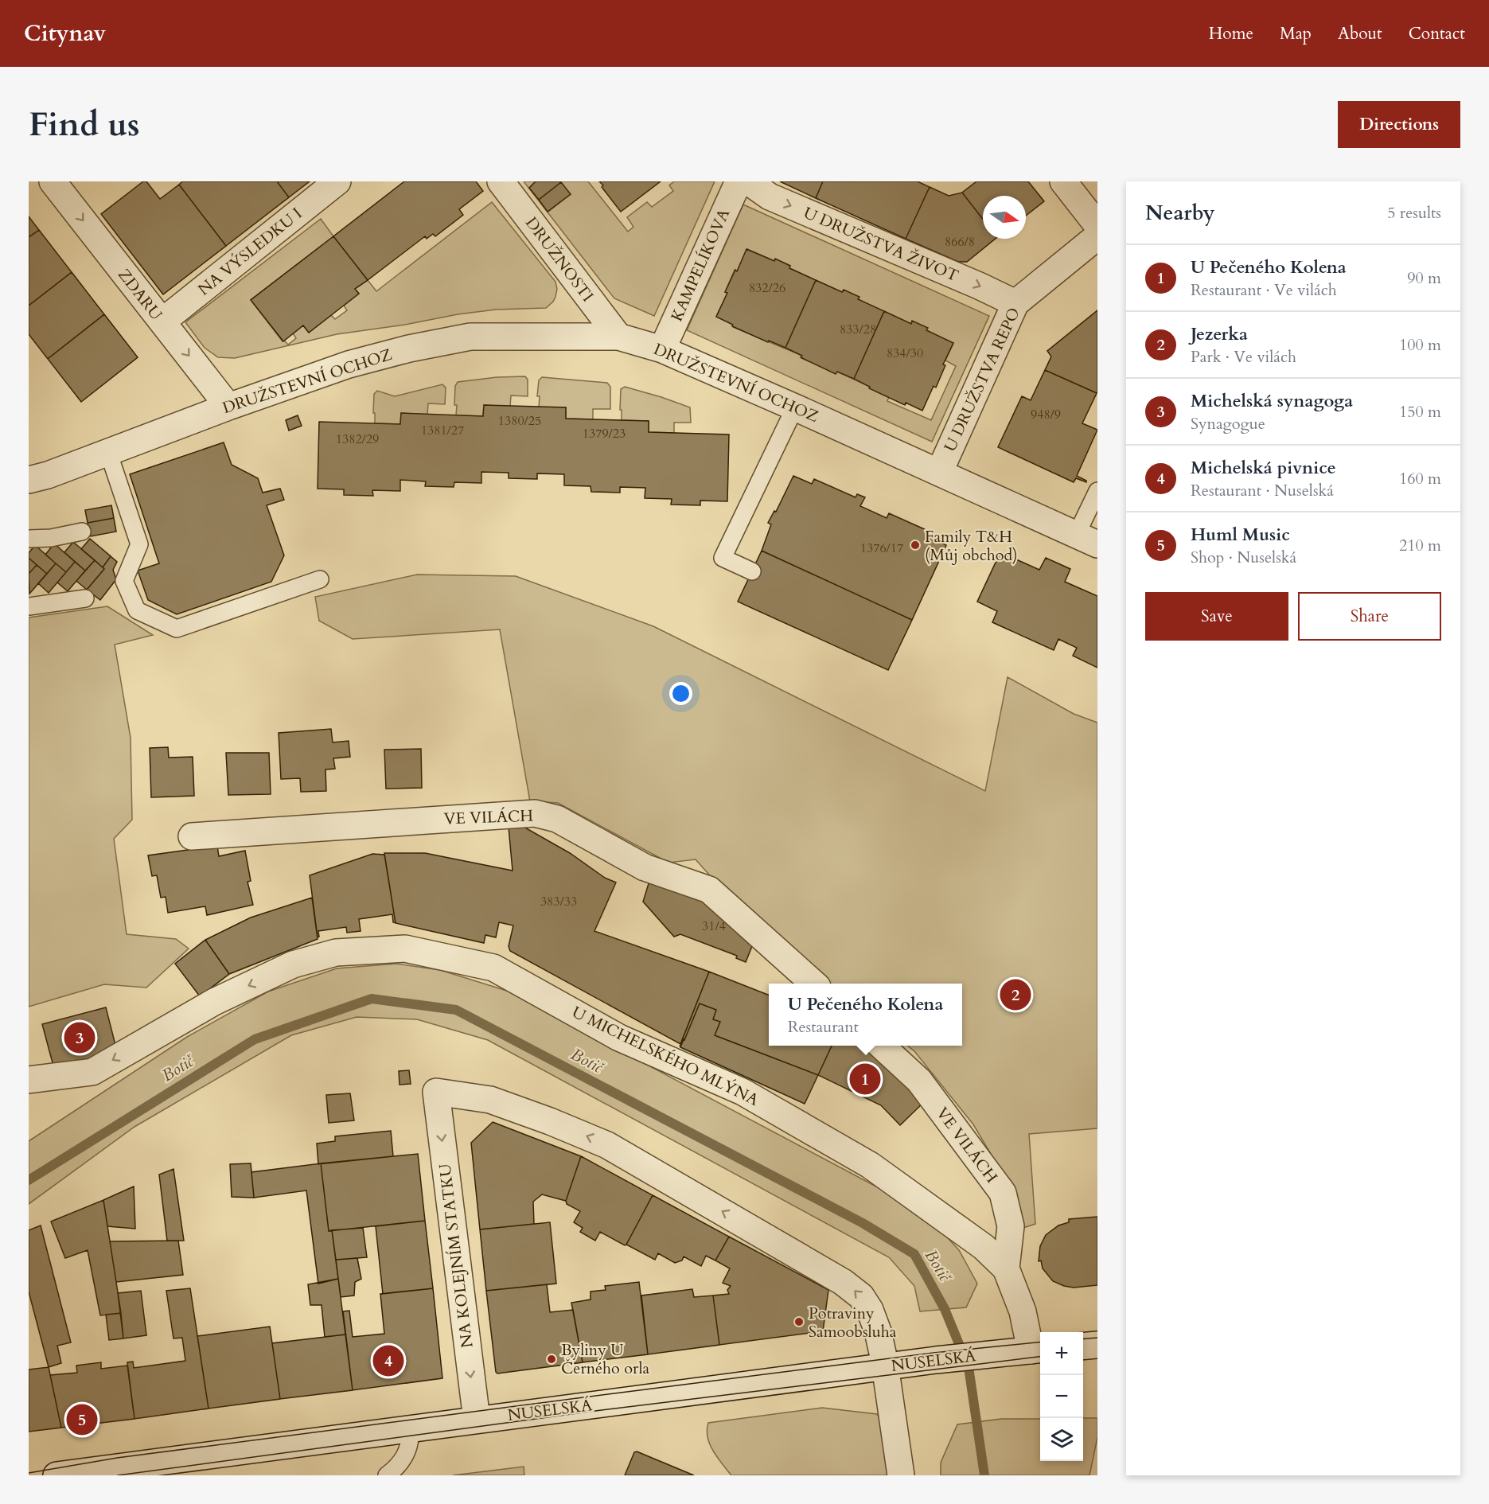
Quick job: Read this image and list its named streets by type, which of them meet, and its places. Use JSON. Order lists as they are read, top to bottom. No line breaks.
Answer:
{"streets":{"street":["U DRUŽSTVA ŽIVOT","NA VÝSLEDKU I","DRUŽNOSTI","KAMPELÍKOVA","ZDARU","U DRUŽSTVA REPO","DRUŽSTEVNÍ OCHOZ","VE VILÁCH","U MICHELSKÉHO MLÝNA","NA KOLEJNÍM STATKU","NUSELSKÁ"]},"crossings":[["U DRUŽSTVA ŽIVOT","U DRUŽSTVA REPO"],["NA VÝSLEDKU I","ZDARU"],["DRUŽNOSTI","DRUŽSTEVNÍ OCHOZ"],["KAMPELÍKOVA","DRUŽSTEVNÍ OCHOZ"],["ZDARU","DRUŽSTEVNÍ OCHOZ"],["U DRUŽSTVA REPO","DRUŽSTEVNÍ OCHOZ"],["VE VILÁCH","U MICHELSKÉHO MLÝNA"],["U MICHELSKÉHO MLÝNA","NUSELSKÁ"],["NA KOLEJNÍM STATKU","NUSELSKÁ"]],"one_way":["U DRUŽSTVA ŽIVOT","ZDARU","U MICHELSKÉHO MLÝNA"],"water":["Botič"],"places":["Family T&H (Můj obchod)","Potraviny Samoobsluha","Byliny U Černého orla"],"house_numbers":["866/8","832/26","833/28","834/30","948/9","1380/25","1381/27","1379/23","1382/29","1376/17","383/33","31/4"],"north":"right","page":{"header":"Citynav","nav":["Home","Map","About","Contact"],"buttons":["Directions",["Save","Share"]],"title":"Find us","heading":["Nearby","5 results"],"list":[{"mark":"1","name":"U Pečeného Kolena","note":"Restaurant · Ve vilách","value":"90 m"},{"mark":"2","name":"Jezerka","note":"Park · Ve vilách","value":"100 m"},{"mark":"3","name":"Michelská synagoga","note":"Synagogue","value":"150 m"},{"mark":"4","name":"Michelská pivnice","note":"Restaurant · Nuselská","value":"160 m"},{"mark":"5","name":"Huml Music","note":"Shop · Nuselská","value":"210 m"}],"pins":["2","3","1","4","5"],"popup":["U Pečeného Kolena","Restaurant"],"map_buttons":["+","−"]}}
